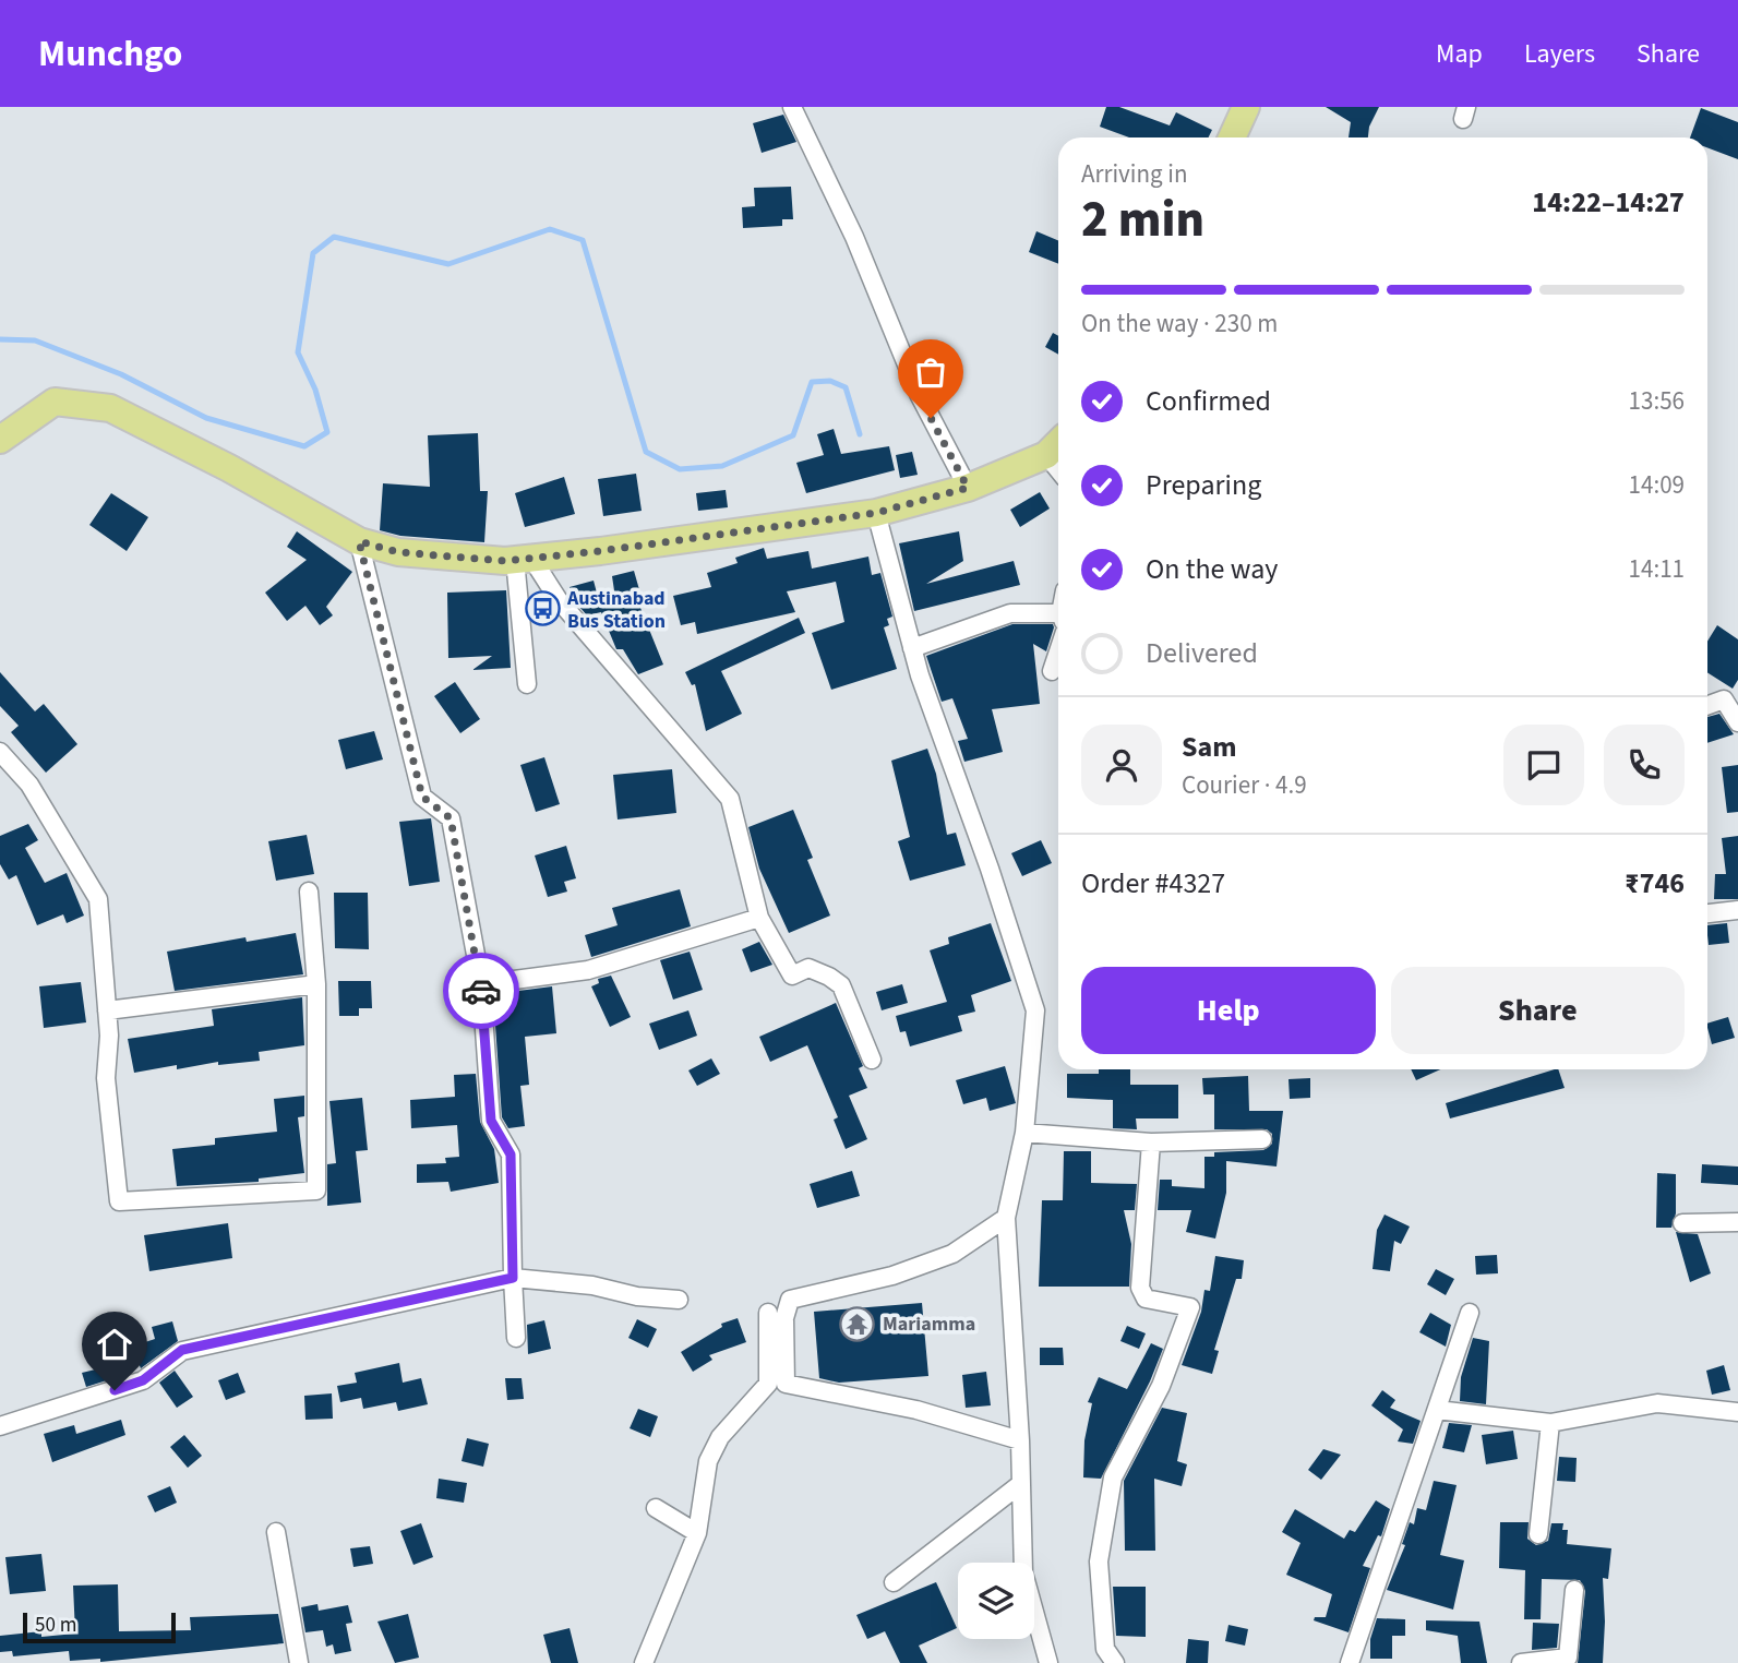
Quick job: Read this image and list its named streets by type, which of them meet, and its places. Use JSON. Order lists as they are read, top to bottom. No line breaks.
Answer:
{"places":{"bus stop":["Austinabad Bus Station"],"temple":["Mariamma"]},"scale_bar":"50 m","page":{"header":"Munchgo","nav":["Map","Layers","Share"],"heading":["2 min","Arriving in","14:22–14:27"],"panel":["Sam","Courier · 4.9","Order #4327","₹746"],"bar":"On the way · 230 m","list":[["Confirmed","13:56"],["Preparing","14:09"],["On the way","14:11"],"Delivered"],"buttons":["Help","Share"],"scale":"50 m"}}
